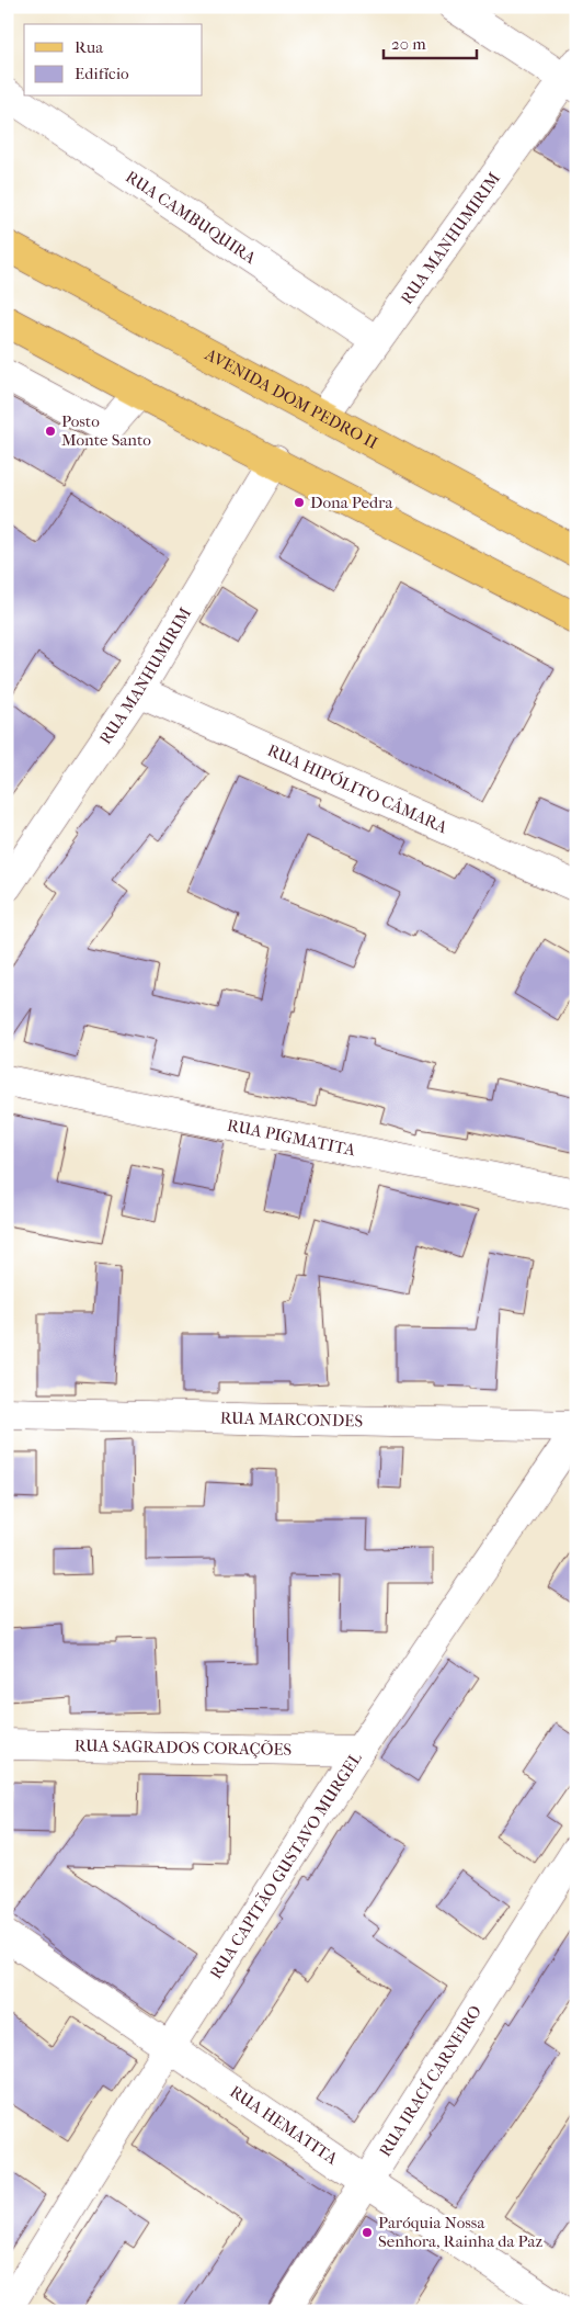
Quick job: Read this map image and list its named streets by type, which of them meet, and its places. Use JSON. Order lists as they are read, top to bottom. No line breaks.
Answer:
{"streets":{"main road":["AVENIDA DOM PEDRO II"],"street":["RUA CAMBUQUIRA","RUA MANHUMIRIM","RUA HIPÓLITO CÂMARA","RUA PIGMATITA","RUA MARCONDES","RUA SAGRADOS CORAÇÕES","RUA CAPITÃO GUSTAVO MURGEL","RUA IRACÍ CARNEIRO","RUA HEMATITA"]},"crossings":[["RUA CAMBUQUIRA","RUA MANHUMIRIM"],["RUA MANHUMIRIM","AVENIDA DOM PEDRO II"],["RUA MANHUMIRIM","RUA HIPÓLITO CÂMARA"],["RUA MARCONDES","RUA CAPITÃO GUSTAVO MURGEL"],["RUA SAGRADOS CORAÇÕES","RUA CAPITÃO GUSTAVO MURGEL"],["RUA CAPITÃO GUSTAVO MURGEL","RUA HEMATITA"],["RUA IRACÍ CARNEIRO","RUA HEMATITA"]],"places":["Posto Monte Santo","Dona Pedra","Paróquia Nossa Senhora, Rainha da Paz"],"legend":["Rua","Edifício"],"scale_bar":"20 m"}
